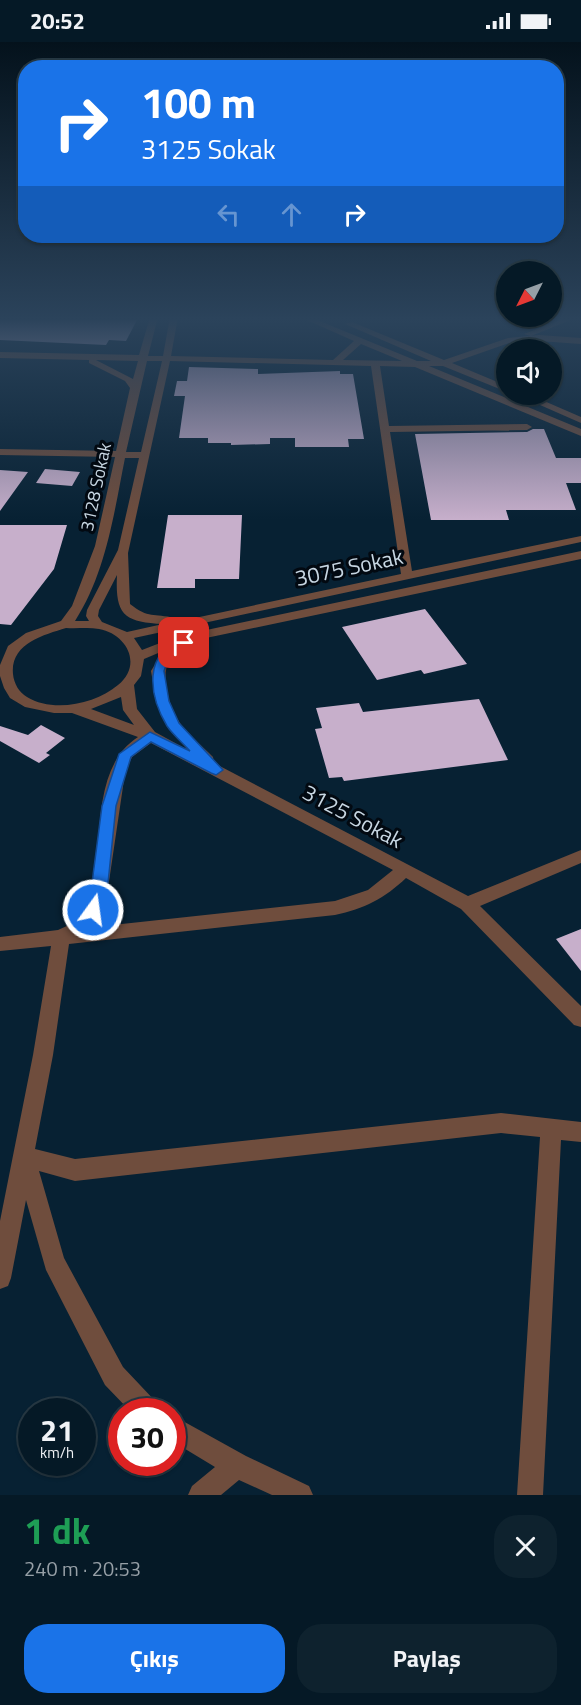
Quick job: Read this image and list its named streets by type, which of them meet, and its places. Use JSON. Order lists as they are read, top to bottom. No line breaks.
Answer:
{"streets":{"street":["3128 Sokak","3075 Sokak","3125 Sokak"]},"crossings":[["3128 Sokak","3075 Sokak"],["3128 Sokak","3125 Sokak"],["3075 Sokak","3125 Sokak"]],"north":"bottom left","page":{"status":"20:52","turn":["100 m","3125 Sokak"],"speed":"21 km/h","limit":"30","heading":["1 dk","240 m · 20:53"],"buttons":["Çıkış","Paylaş"]}}
